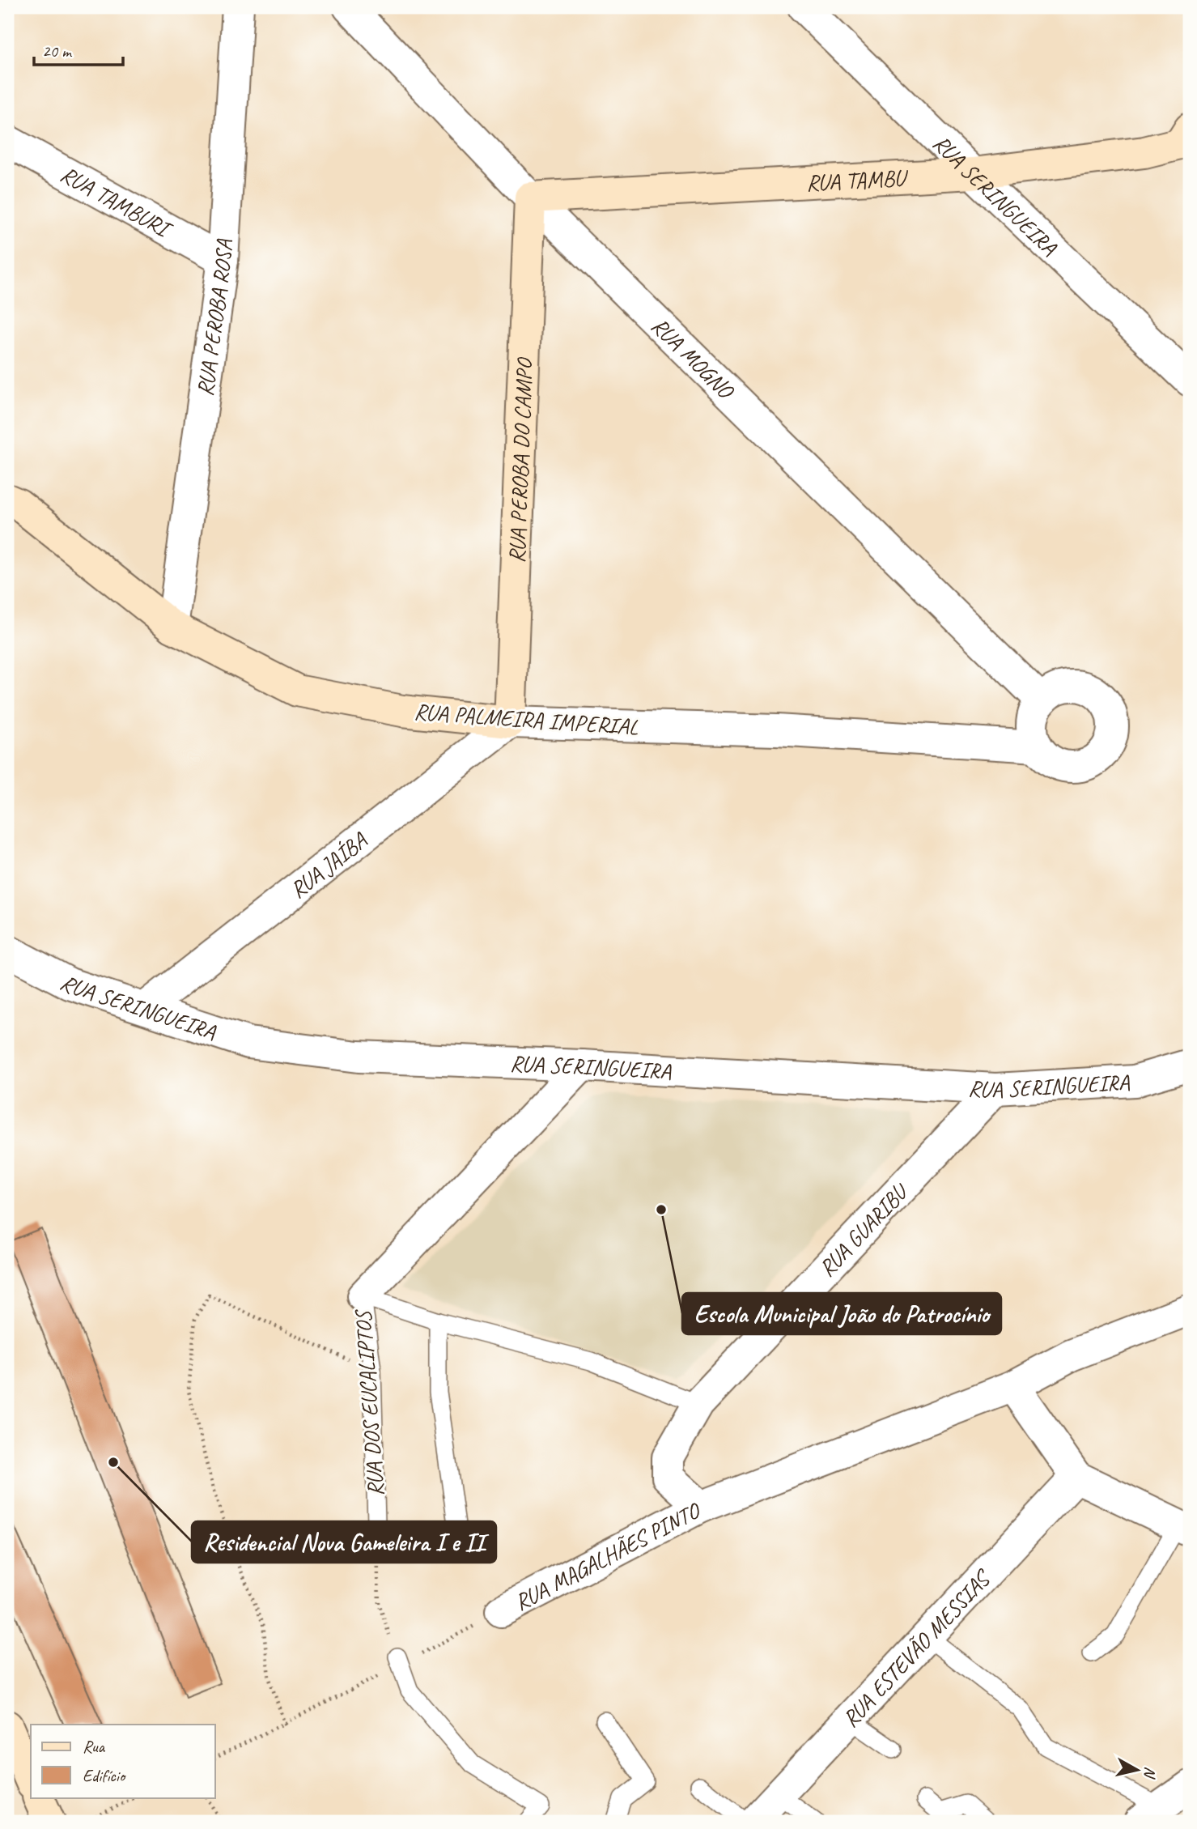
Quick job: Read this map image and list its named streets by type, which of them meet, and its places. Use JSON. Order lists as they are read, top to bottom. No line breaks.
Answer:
{"streets":{"street":["RUA TAMBU","RUA SERINGUEIRA","RUA TAMBURI","RUA PEROBA ROSA","RUA MOGNO","RUA PEROBA DO CAMPO","RUA PALMEIRA IMPERIAL","RUA JAÍBA","RUA GUARIBU","RUA DOS EUCALIPTOS","RUA MAGALHÃES PINTO","RUA ESTEVÃO MESSIAS"]},"crossings":[["RUA TAMBU","RUA SERINGUEIRA"],["RUA TAMBU","RUA MOGNO"],["RUA TAMBU","RUA PEROBA DO CAMPO"],["RUA SERINGUEIRA","RUA JAÍBA"],["RUA SERINGUEIRA","RUA GUARIBU"],["RUA SERINGUEIRA","RUA DOS EUCALIPTOS"],["RUA TAMBURI","RUA PEROBA ROSA"],["RUA PEROBA ROSA","RUA PALMEIRA IMPERIAL"],["RUA MOGNO","RUA PEROBA DO CAMPO"],["RUA MOGNO","RUA PALMEIRA IMPERIAL"],["RUA PEROBA DO CAMPO","RUA PALMEIRA IMPERIAL"],["RUA PEROBA DO CAMPO","RUA JAÍBA"],["RUA PALMEIRA IMPERIAL","RUA JAÍBA"],["RUA GUARIBU","RUA MAGALHÃES PINTO"],["RUA DOS EUCALIPTOS","RUA MAGALHÃES PINTO"]],"places":["Escola Municipal João do Patrocínio","Residencial Nova Gameleira I e II"],"legend":["Rua","Edifício"],"scale_bar":"20 m","north":"right"}
